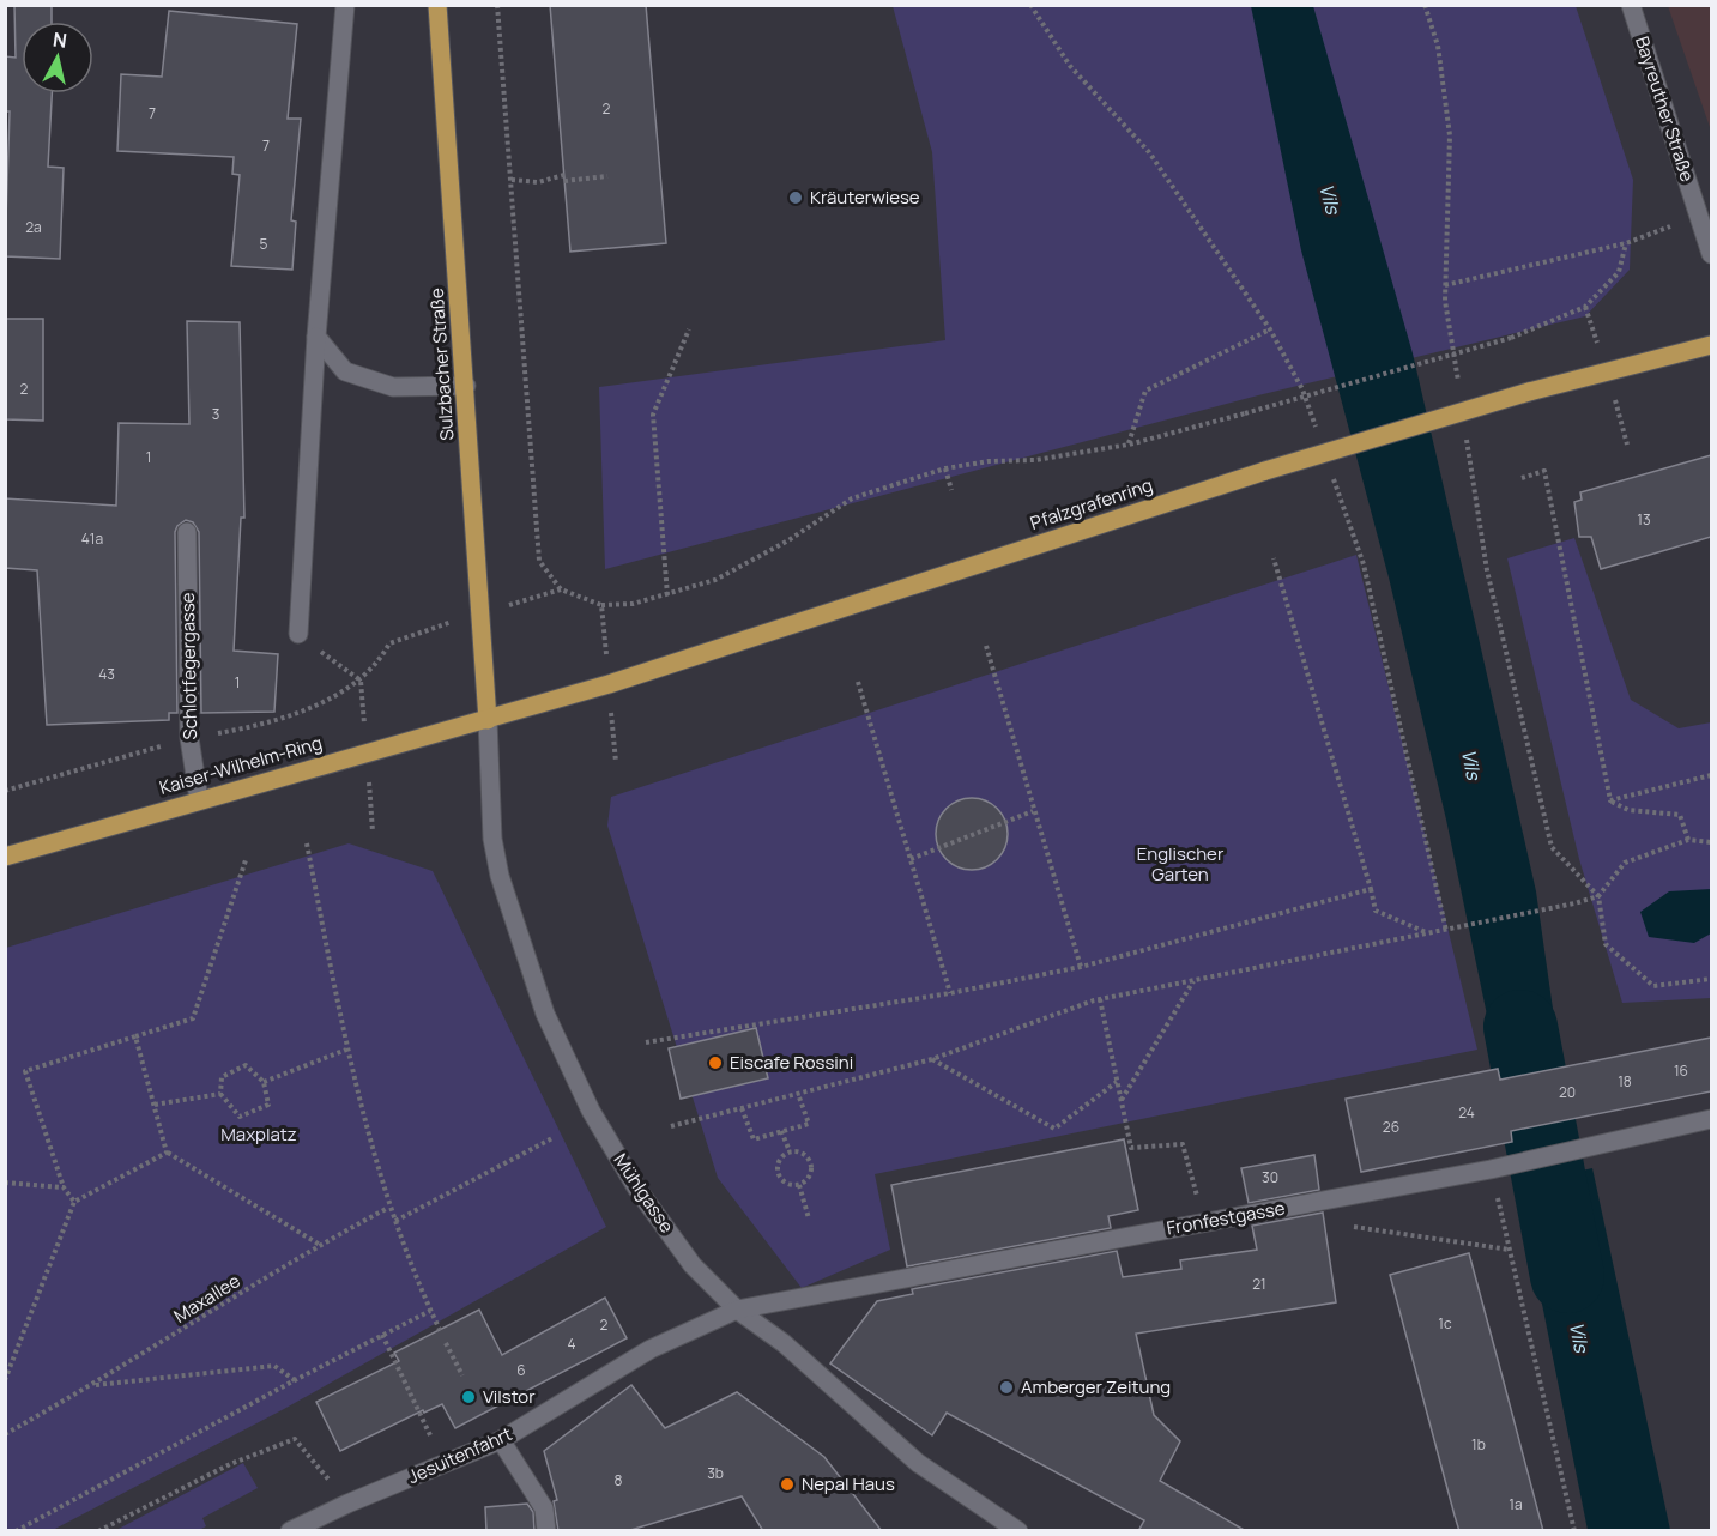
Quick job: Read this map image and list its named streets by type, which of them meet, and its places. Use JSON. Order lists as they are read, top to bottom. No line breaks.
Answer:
{"streets":{"main road":["Sulzbacher Straße","Pfalzgrafenring","Kaiser-Wilhelm-Ring"],"street":["Bayreuther Straße","Schlotfegergasse","Mühlgasse","Fronfestgasse","Jesuitenfahrt"],"path":["Maxallee"]},"crossings":[["Sulzbacher Straße","Pfalzgrafenring"],["Sulzbacher Straße","Kaiser-Wilhelm-Ring"],["Sulzbacher Straße","Mühlgasse"],["Pfalzgrafenring","Kaiser-Wilhelm-Ring"],["Pfalzgrafenring","Mühlgasse"],["Schlotfegergasse","Kaiser-Wilhelm-Ring"],["Kaiser-Wilhelm-Ring","Mühlgasse"],["Mühlgasse","Fronfestgasse"],["Mühlgasse","Jesuitenfahrt"],["Fronfestgasse","Jesuitenfahrt"]],"water":["Vils"],"parks":["Englischer Garten","Maxplatz"],"places":["Kräuterwiese","Eiscafe Rossini","Amberger Zeitung","Vilstor","Nepal Haus"],"house_numbers":["2","7","7","2a","5","2","3","1","13","41a","43","1","16","18","20","24","26","30","21","1c","2","4","6","1b","3b","8","1a"],"north":"top"}
